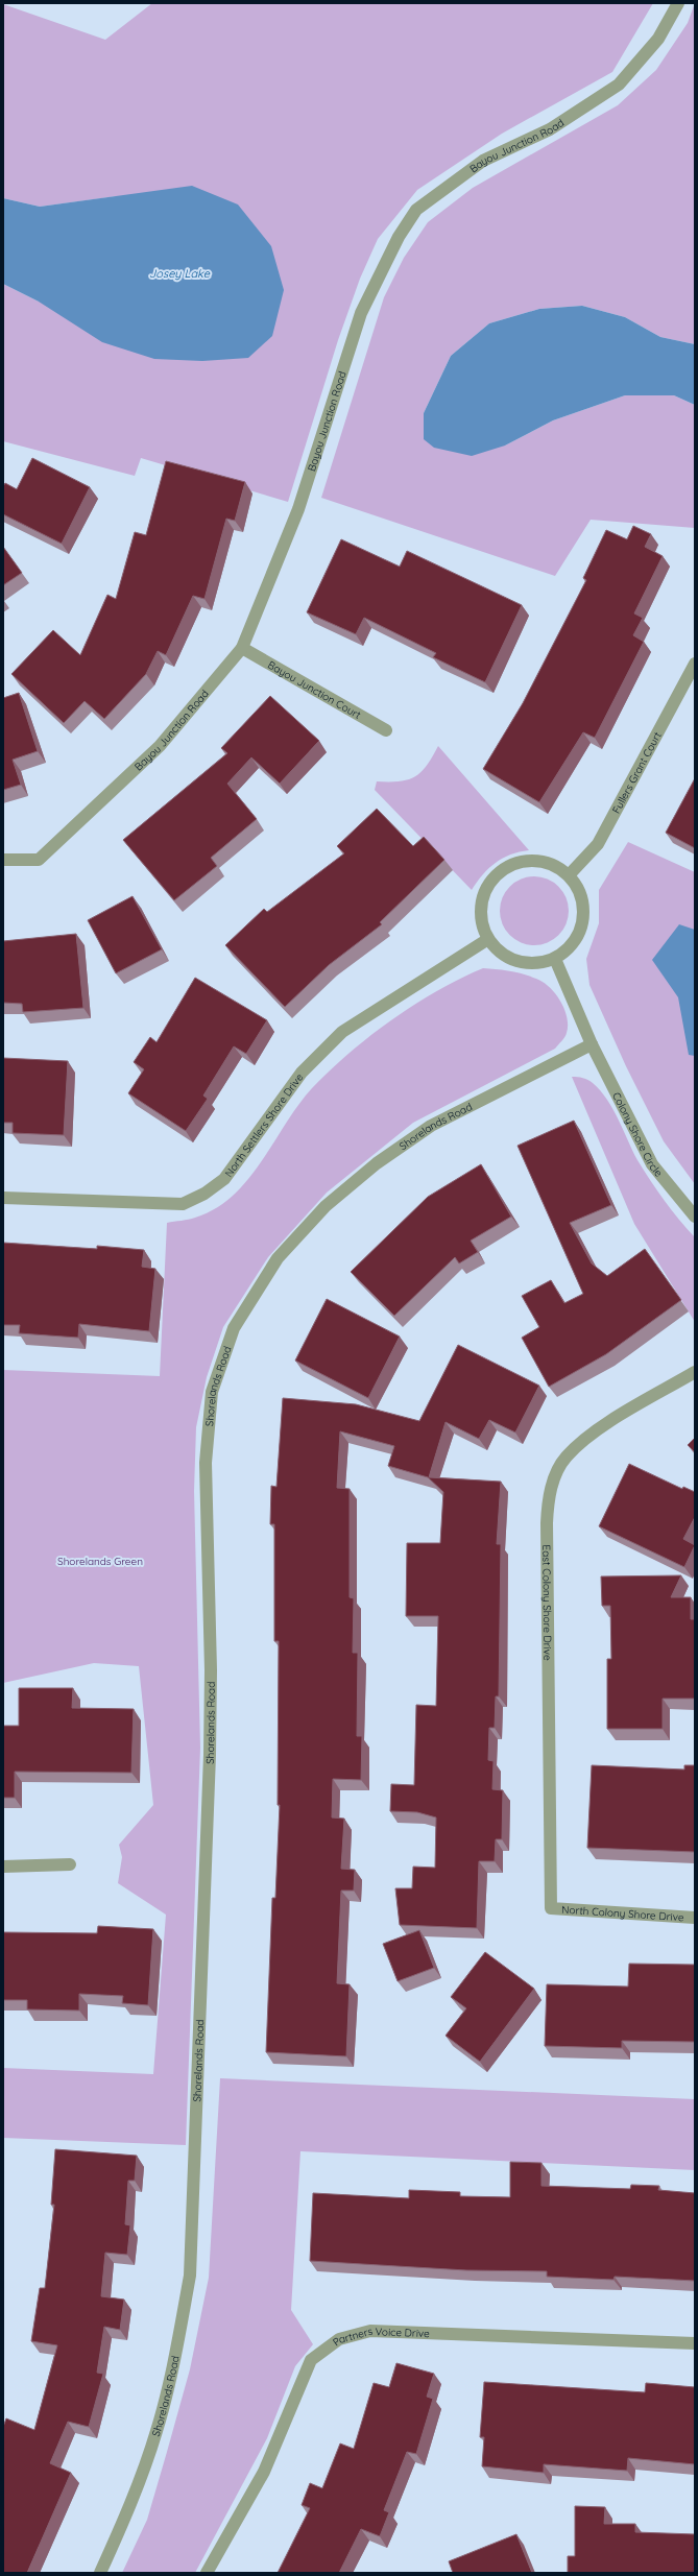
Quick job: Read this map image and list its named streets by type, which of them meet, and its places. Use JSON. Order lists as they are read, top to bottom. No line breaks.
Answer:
{"streets":{"street":["Bayou Junction Road","Bayou Junction Court","Fullers Grant Court","North Settlers Shore Drive","Shorelands Road","Colony Shore Circle","East Colony Shore Drive","North Colony Shore Drive","Partners Voice Drive"]},"crossings":[["Bayou Junction Road","Bayou Junction Court"],["Fullers Grant Court","North Settlers Shore Drive"],["Fullers Grant Court","Colony Shore Circle"],["North Settlers Shore Drive","Colony Shore Circle"],["Shorelands Road","Colony Shore Circle"],["East Colony Shore Drive","North Colony Shore Drive"]],"water":["Josey Lake"],"parks":["Shorelands Green"]}
